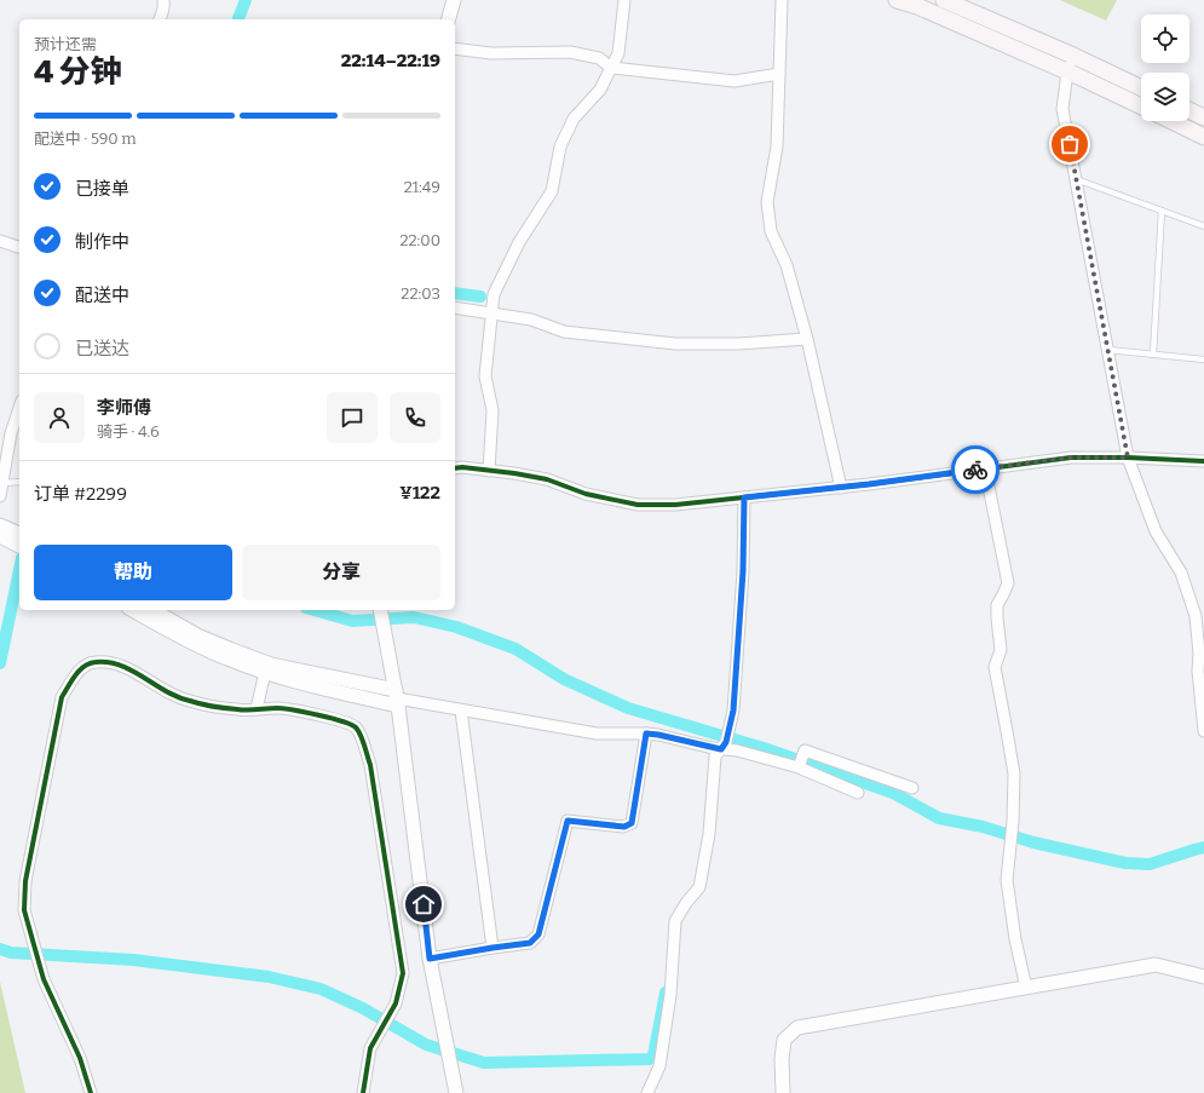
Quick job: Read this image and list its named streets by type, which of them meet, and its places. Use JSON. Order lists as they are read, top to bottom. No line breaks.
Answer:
{"page":{"heading":["4 分钟","预计还需","22:14–22:19"],"panel":["李师傅","骑手 · 4.6","订单 #2299","¥122"],"bar":"配送中 · 590 m","list":[["已接单","21:49"],["制作中","22:00"],["配送中","22:03"],"已送达"],"buttons":["帮助","分享"]}}
